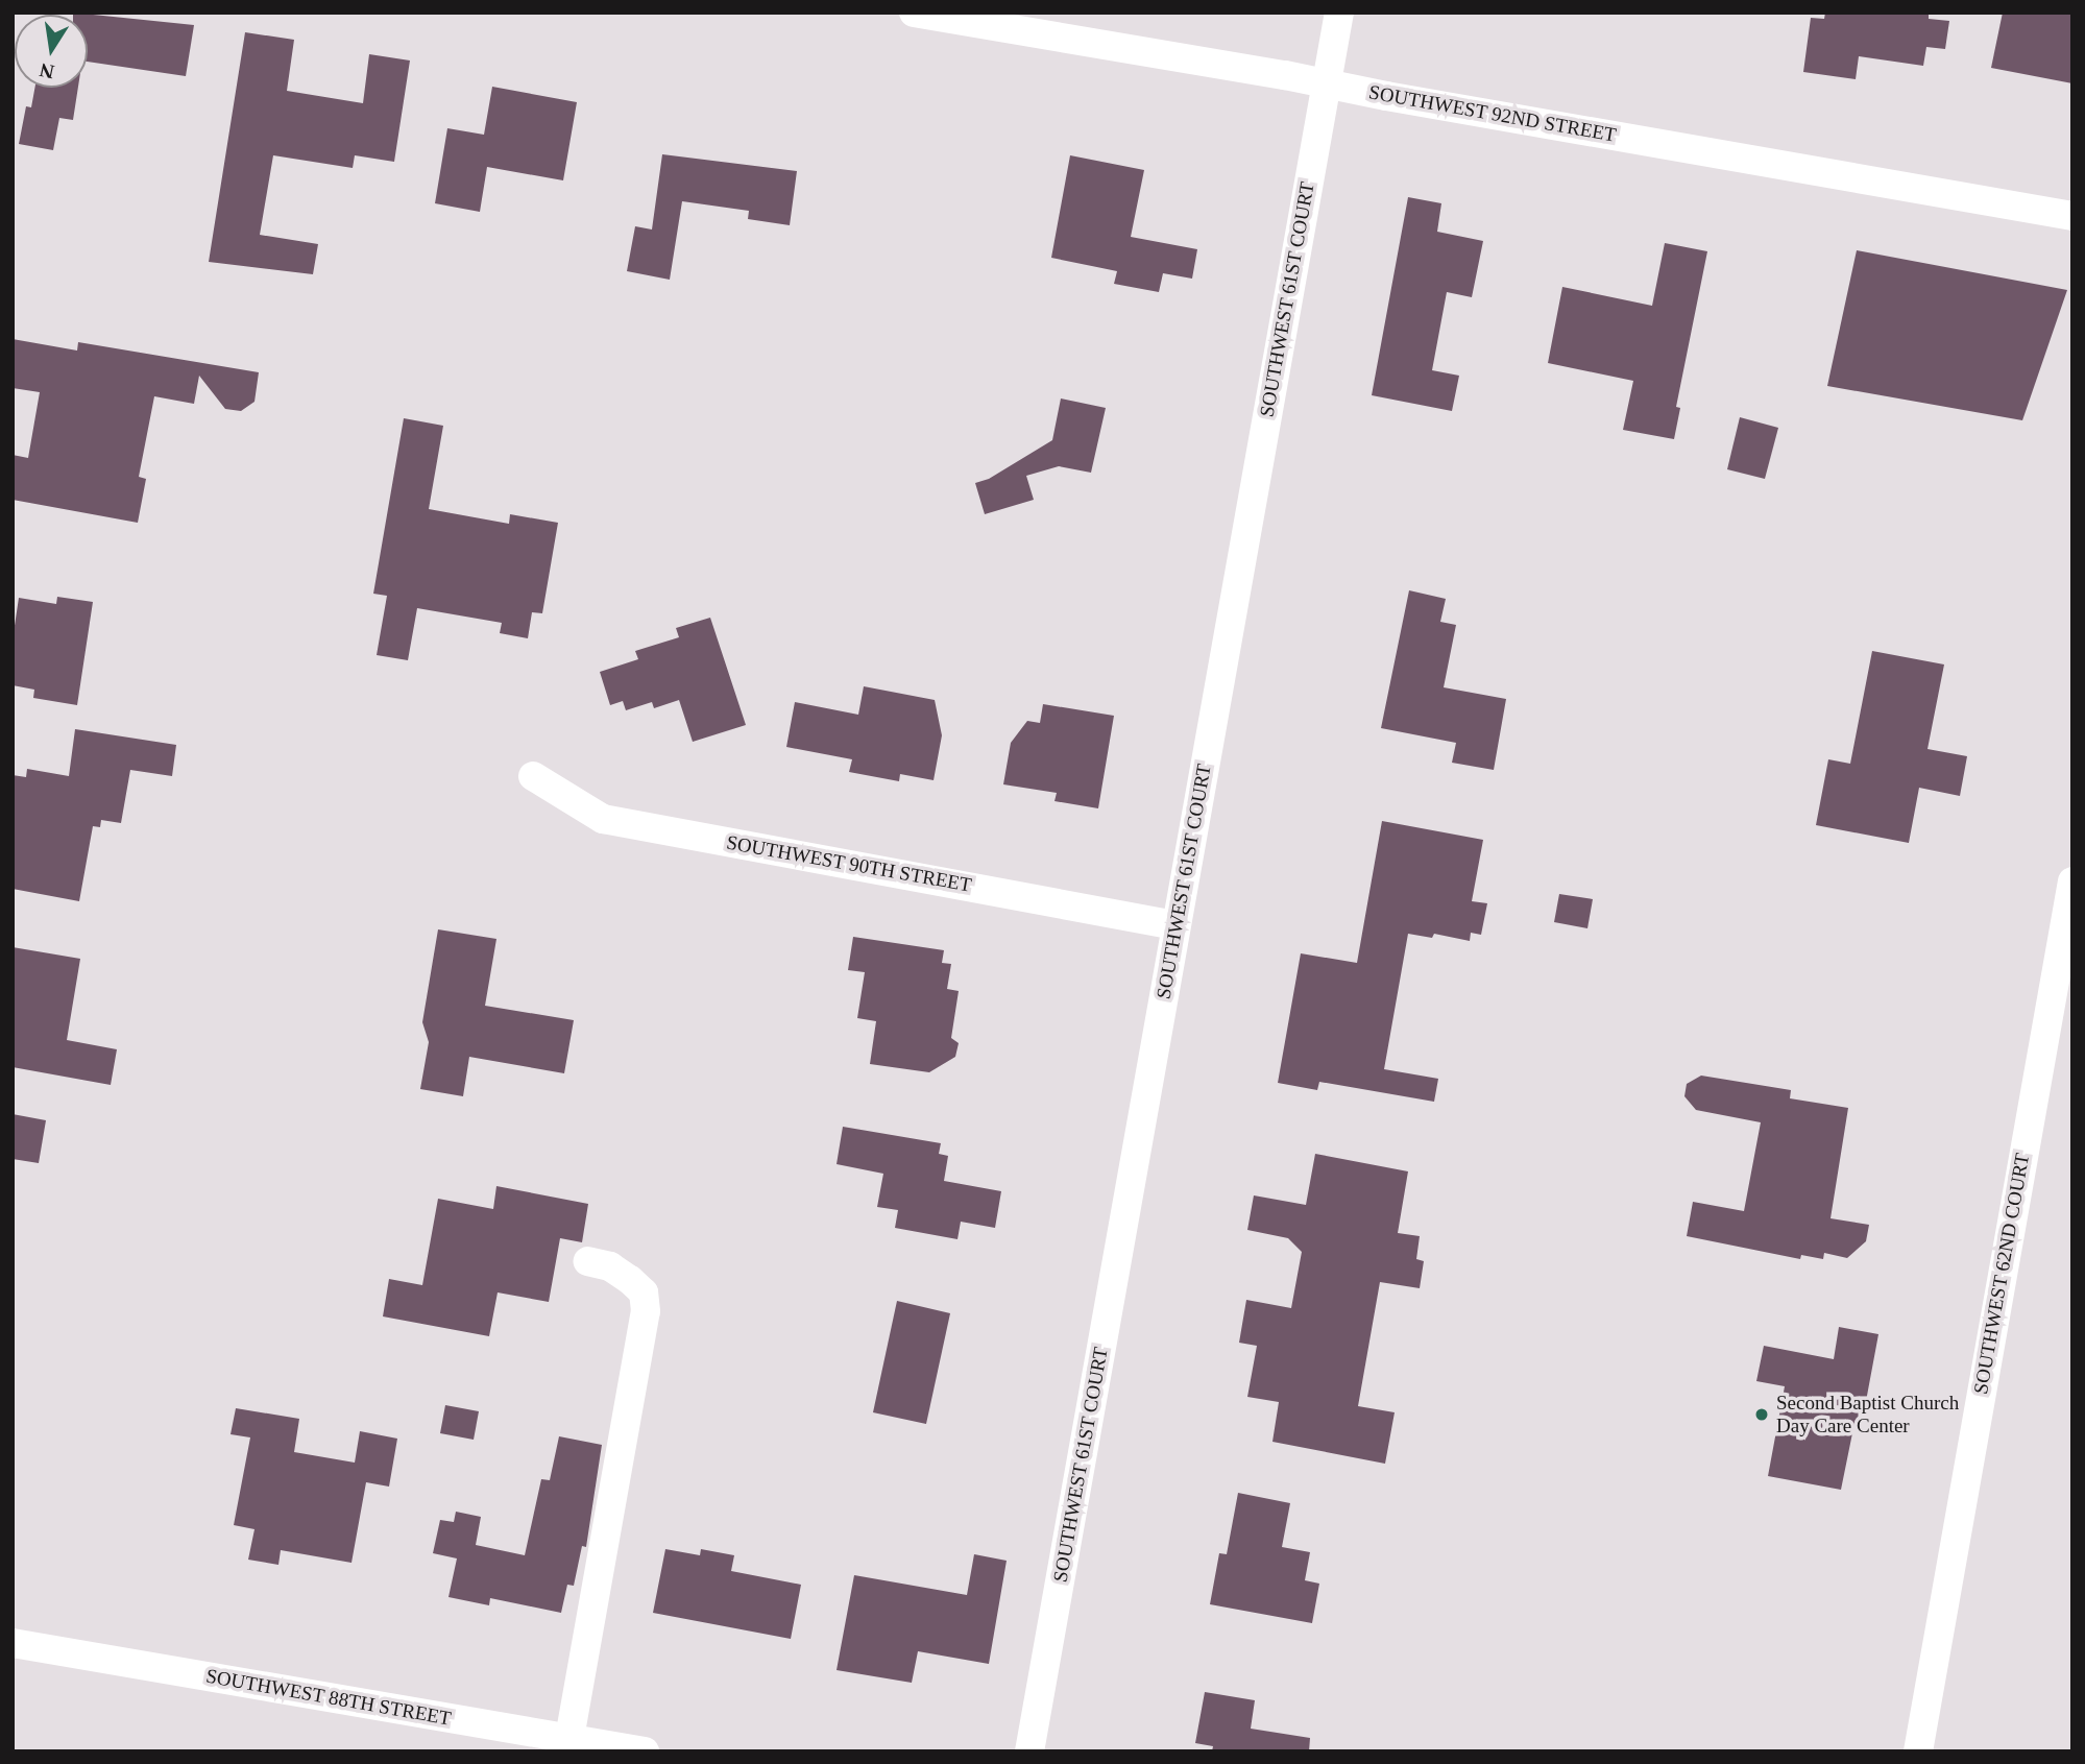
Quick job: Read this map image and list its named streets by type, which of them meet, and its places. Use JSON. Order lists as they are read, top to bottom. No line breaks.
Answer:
{"streets":{"street":["SOUTHWEST 92ND STREET","SOUTHWEST 61ST COURT","SOUTHWEST 90TH STREET","SOUTHWEST 62ND COURT","SOUTHWEST 88TH STREET"]},"crossings":[["SOUTHWEST 92ND STREET","SOUTHWEST 61ST COURT"],["SOUTHWEST 61ST COURT","SOUTHWEST 90TH STREET"]],"places":["Second Baptist Church Day Care Center"],"north":"bottom"}
